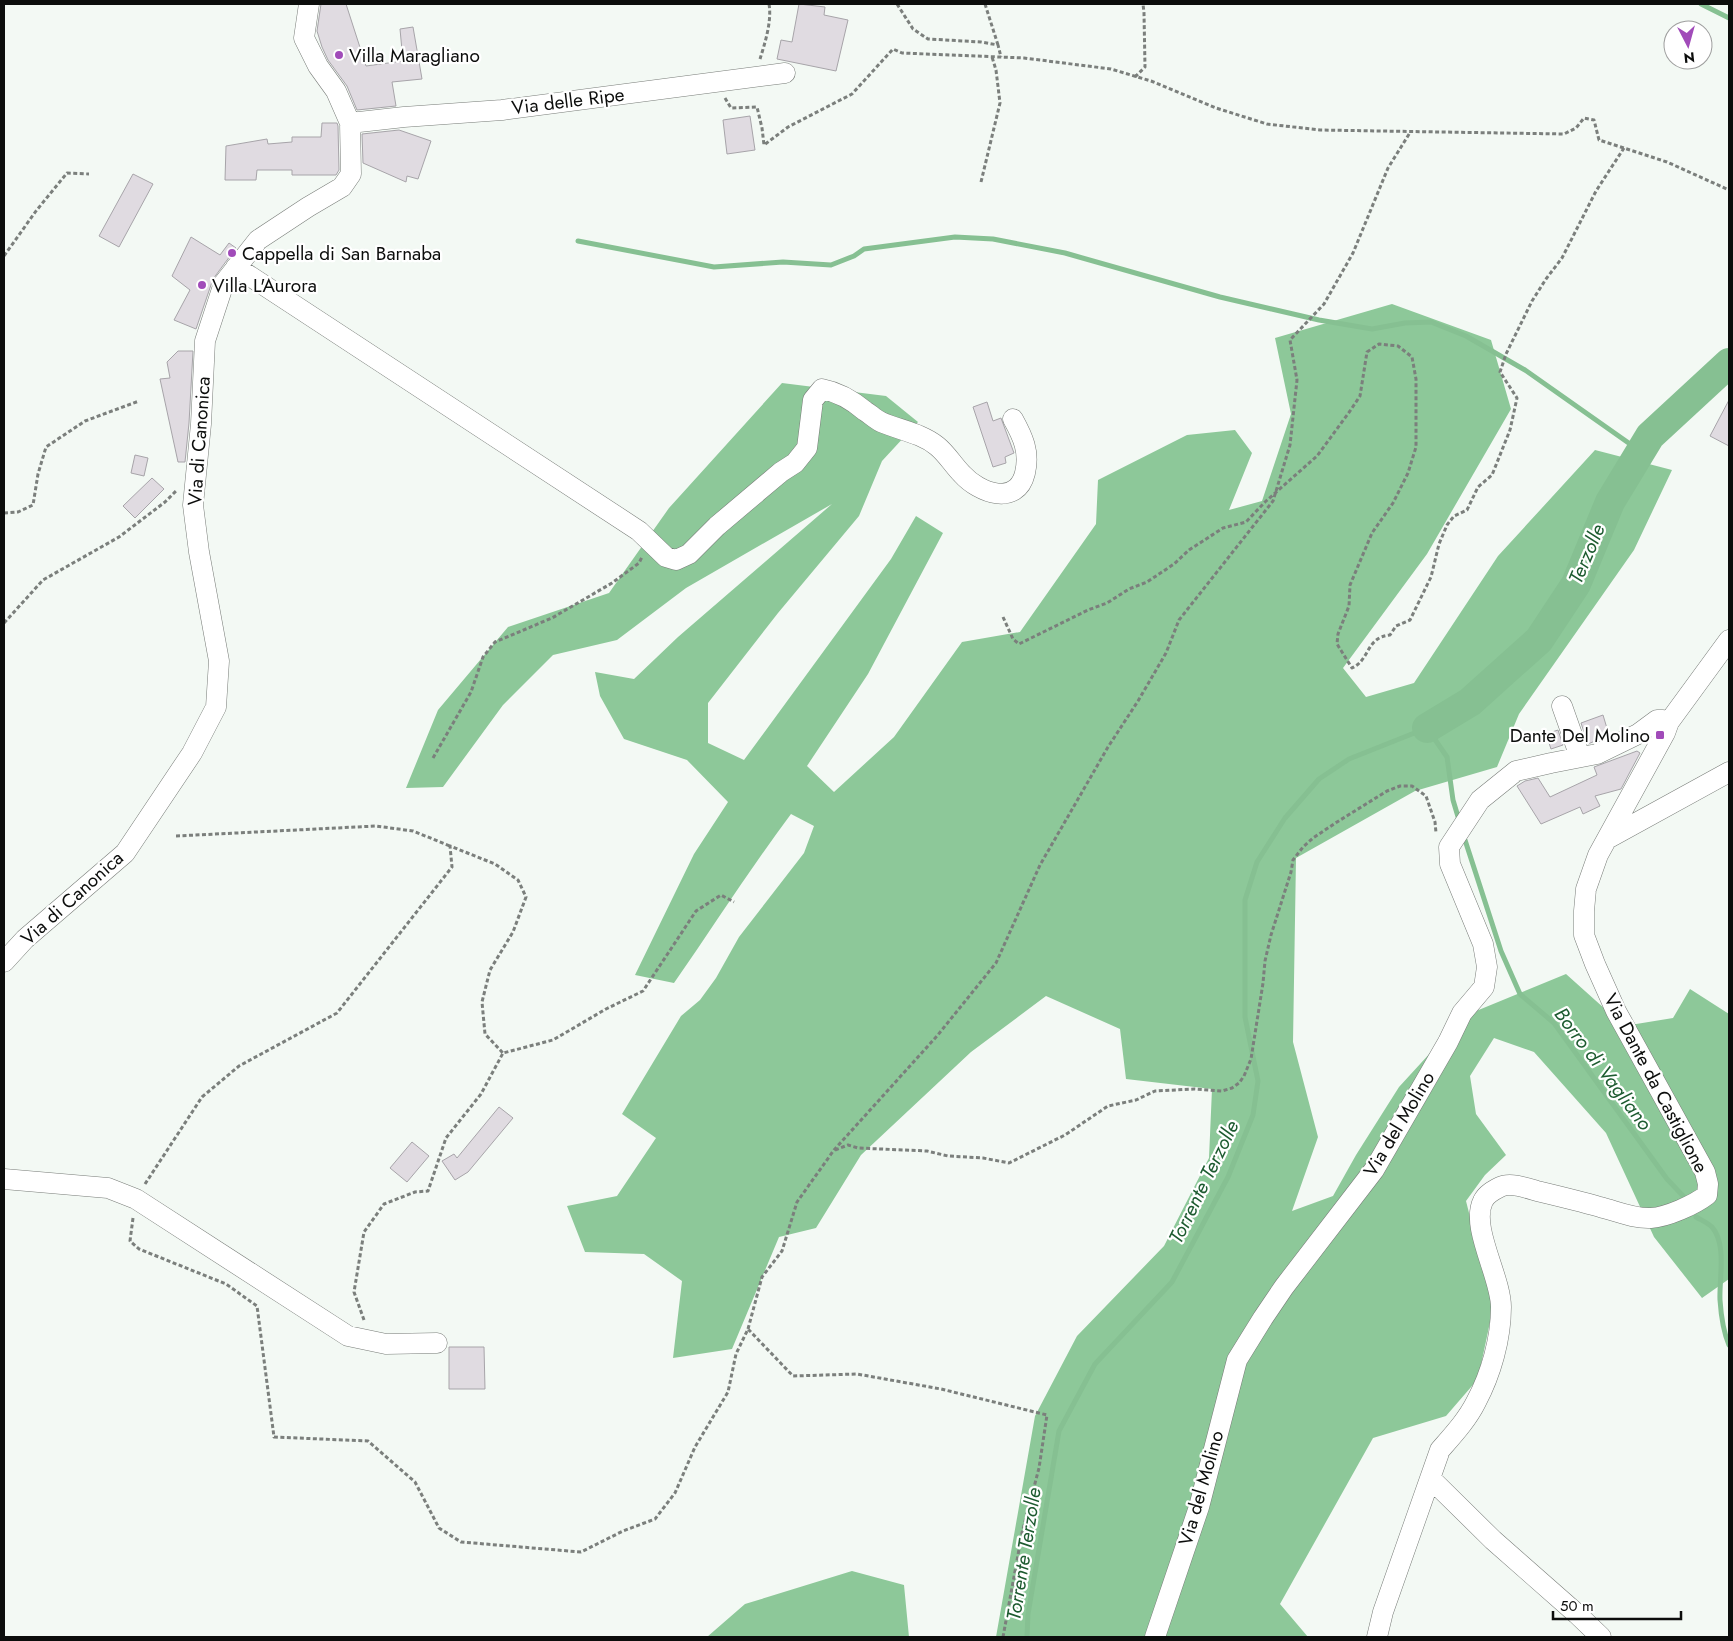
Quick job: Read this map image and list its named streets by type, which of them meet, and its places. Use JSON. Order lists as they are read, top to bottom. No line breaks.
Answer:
{"streets":{"street":["Via delle Ripe","Via di Canonica","Via Dante da Castiglione","Via del Molino"]},"crossings":[["Via delle Ripe","Via di Canonica"]],"water":["Terzolle","Borro di Vagliano","Torrente Terzolle"],"places":{"other":["Villa Maragliano","Cappella di San Barnaba","Villa L'Aurora"],"transit":["Dante Del Molino"]},"scale_bar":"50 m","north":"bottom"}
